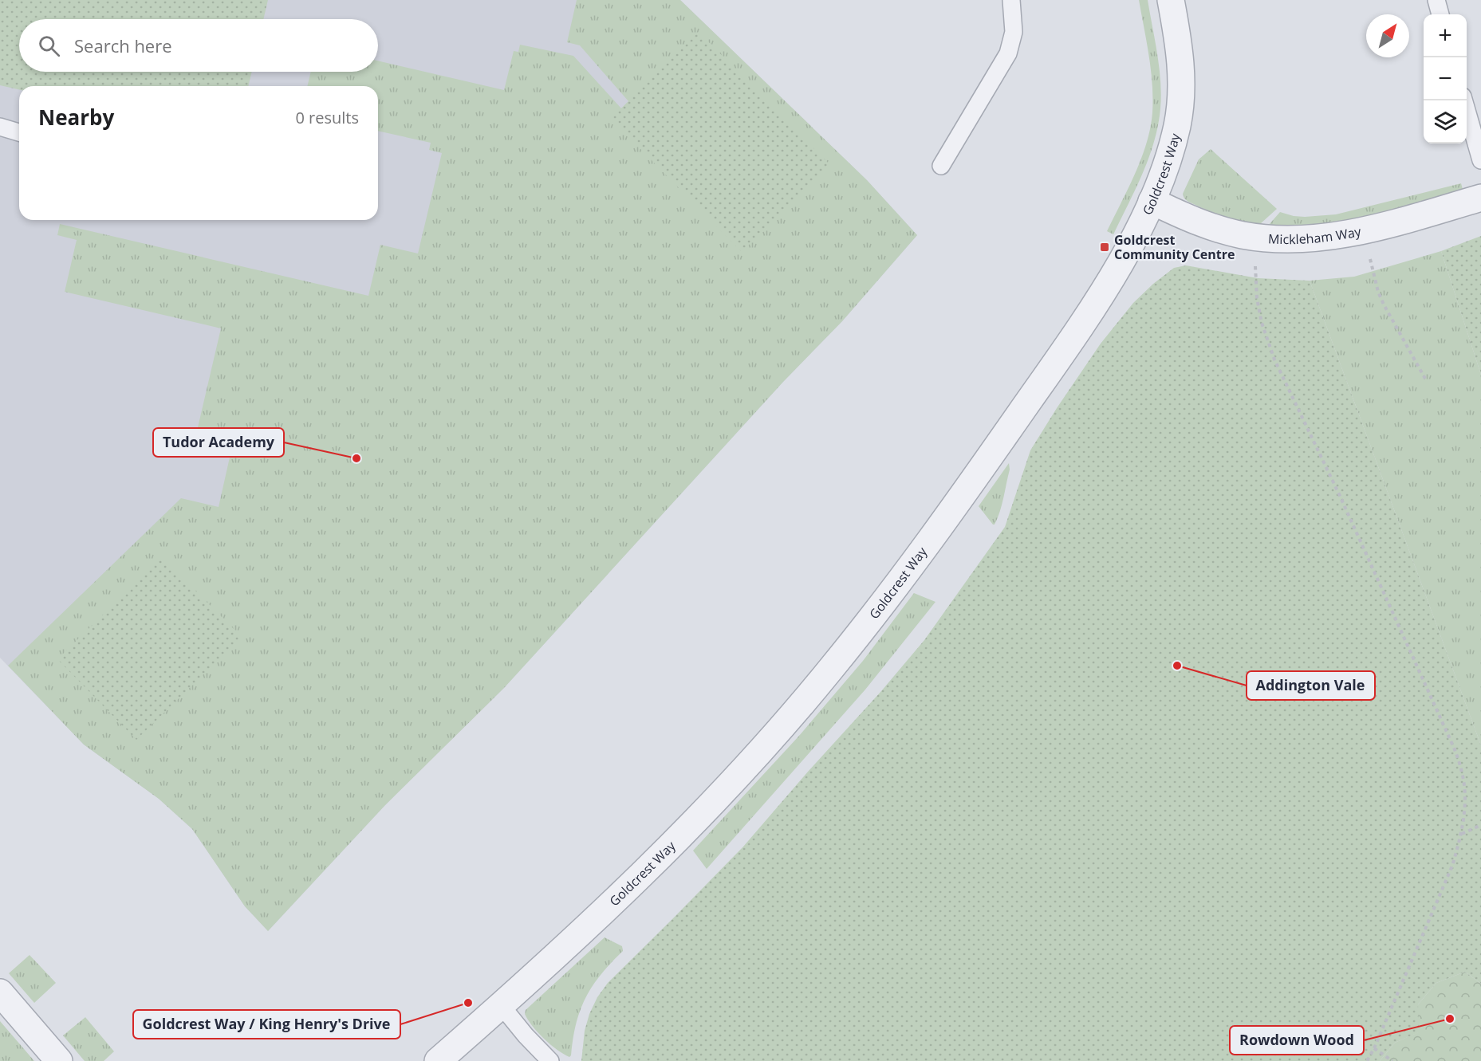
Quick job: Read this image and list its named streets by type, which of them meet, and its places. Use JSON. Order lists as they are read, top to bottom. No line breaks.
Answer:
{"streets":{"street":["Goldcrest Way","Mickleham Way"]},"crossings":[["Goldcrest Way","Mickleham Way"]],"places":{"transit":["Goldcrest Community Centre"],"other":["Tudor Academy","Addington Vale","Goldcrest Way / King Henry's Drive","Rowdown Wood"]},"north":"top right","page":{"map_buttons":["+","−"],"search":"Search here","heading":["Nearby","0 results"]}}
